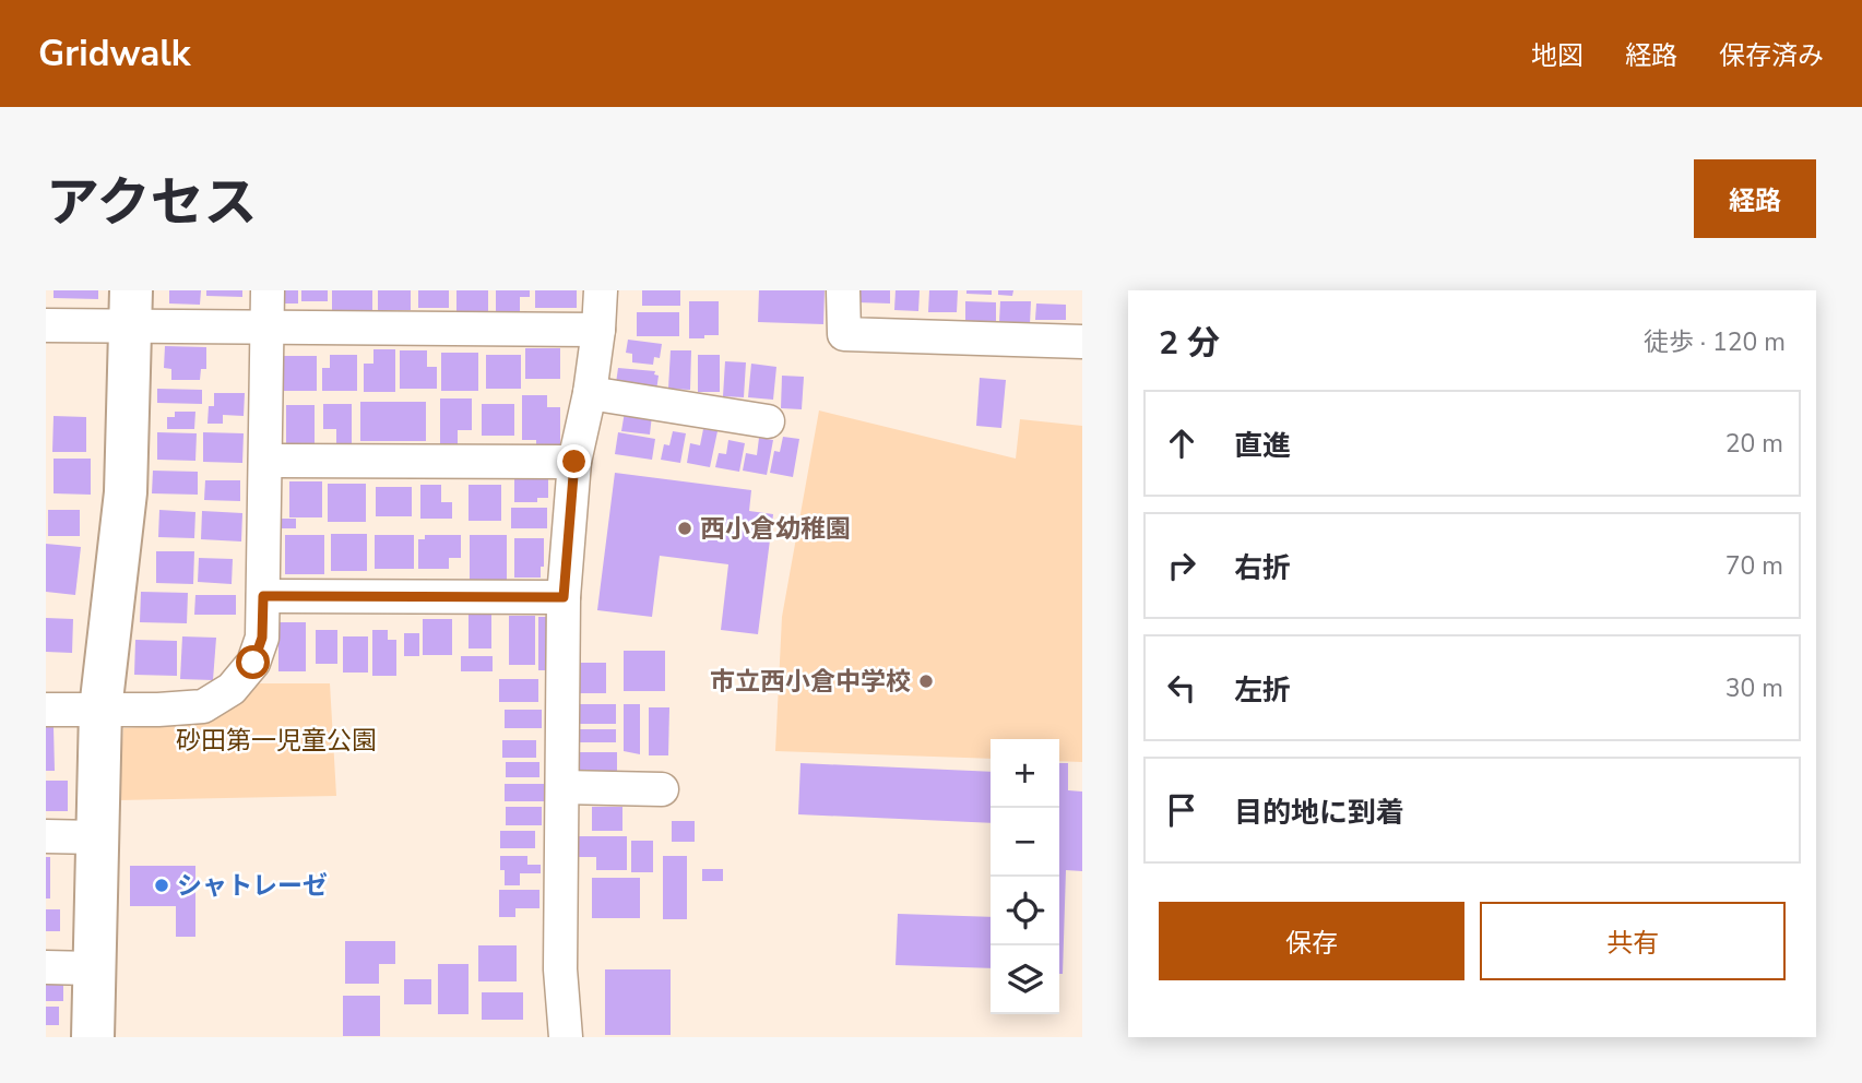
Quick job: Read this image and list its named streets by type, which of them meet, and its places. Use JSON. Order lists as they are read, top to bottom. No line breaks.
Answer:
{"parks":["砂田第一児童公園"],"places":["西小倉幼稚園","市立西小倉中学校","シャトレーゼ"],"page":{"header":"Gridwalk","nav":["地図","経路","保存済み"],"title":"アクセス","buttons":["経路",["保存","共有"]],"heading":["2 分","徒歩 · 120 m"],"list":[["直進","20 m"],["右折","70 m"],["左折","30 m"],"目的地に到着"],"map_buttons":["+","−"]}}
